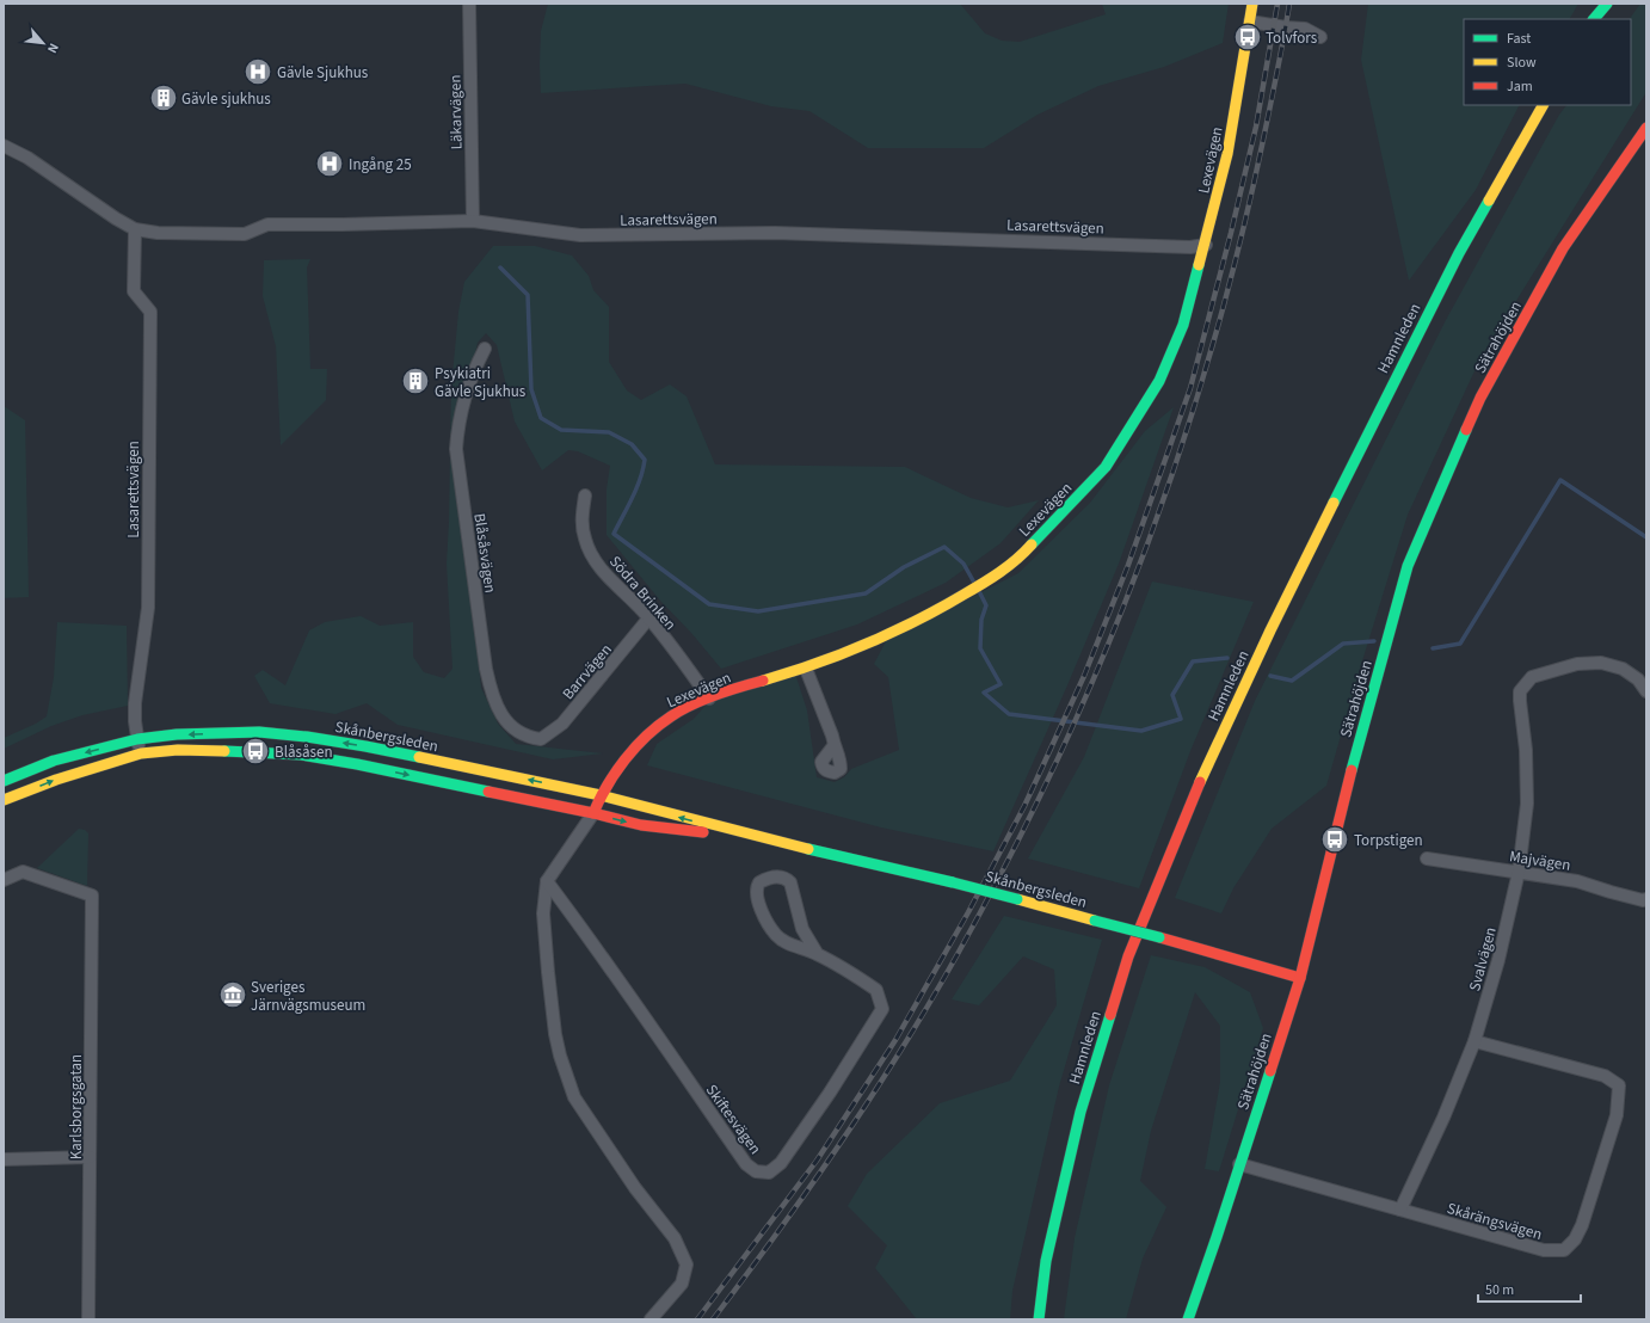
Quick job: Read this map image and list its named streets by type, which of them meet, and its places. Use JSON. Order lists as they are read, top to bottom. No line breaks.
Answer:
{"streets":{"street":["Läkarvägen","Lexevägen","Lasarettsvägen","Sätrahöjden","Hamnleden","Blåsåsvägen","Södra Brinken","Barrvägen","Skånbergsleden","Majvägen","Svalvägen","Karlsborgsgatan","Skiftesvägen","Skårängsvägen"]},"crossings":[["Läkarvägen","Lasarettsvägen"],["Lexevägen","Lasarettsvägen"],["Lexevägen","Södra Brinken"],["Lexevägen","Skånbergsleden"],["Lasarettsvägen","Skånbergsleden"],["Sätrahöjden","Skånbergsleden"],["Sätrahöjden","Skårängsvägen"],["Blåsåsvägen","Barrvägen"],["Södra Brinken","Barrvägen"],["Majvägen","Svalvägen"],["Svalvägen","Skårängsvägen"]],"places":{"bus stop":["Tolvfors","Blåsåsen","Torpstigen"],"hospital":["Gävle Sjukhus","Ingång 25"],"building":["Gävle sjukhus","Psykiatri Gävle Sjukhus"],"museum":["Sveriges Järnvägsmuseum"]},"legend":["Fast","Slow","Jam"],"scale_bar":"50 m","north":"bottom right"}
